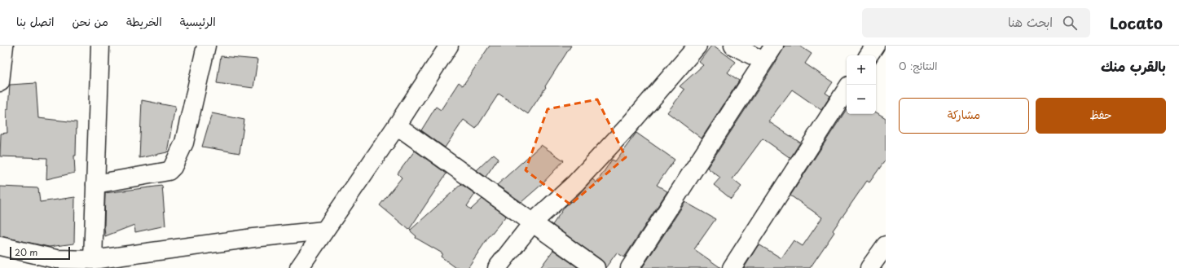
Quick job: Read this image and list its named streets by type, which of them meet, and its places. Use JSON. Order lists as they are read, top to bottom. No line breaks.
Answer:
{"scale_bar":"20 m","page":{"header":"Locato","search":"ابحث هنا","nav":["الرئيسية","الخريطة","من نحن","اتصل بنا"],"heading":["بالقرب منك","النتائج: 0"],"map_buttons":["+","−"],"buttons":["حفظ","مشاركة"],"scale":"20 m"}}
